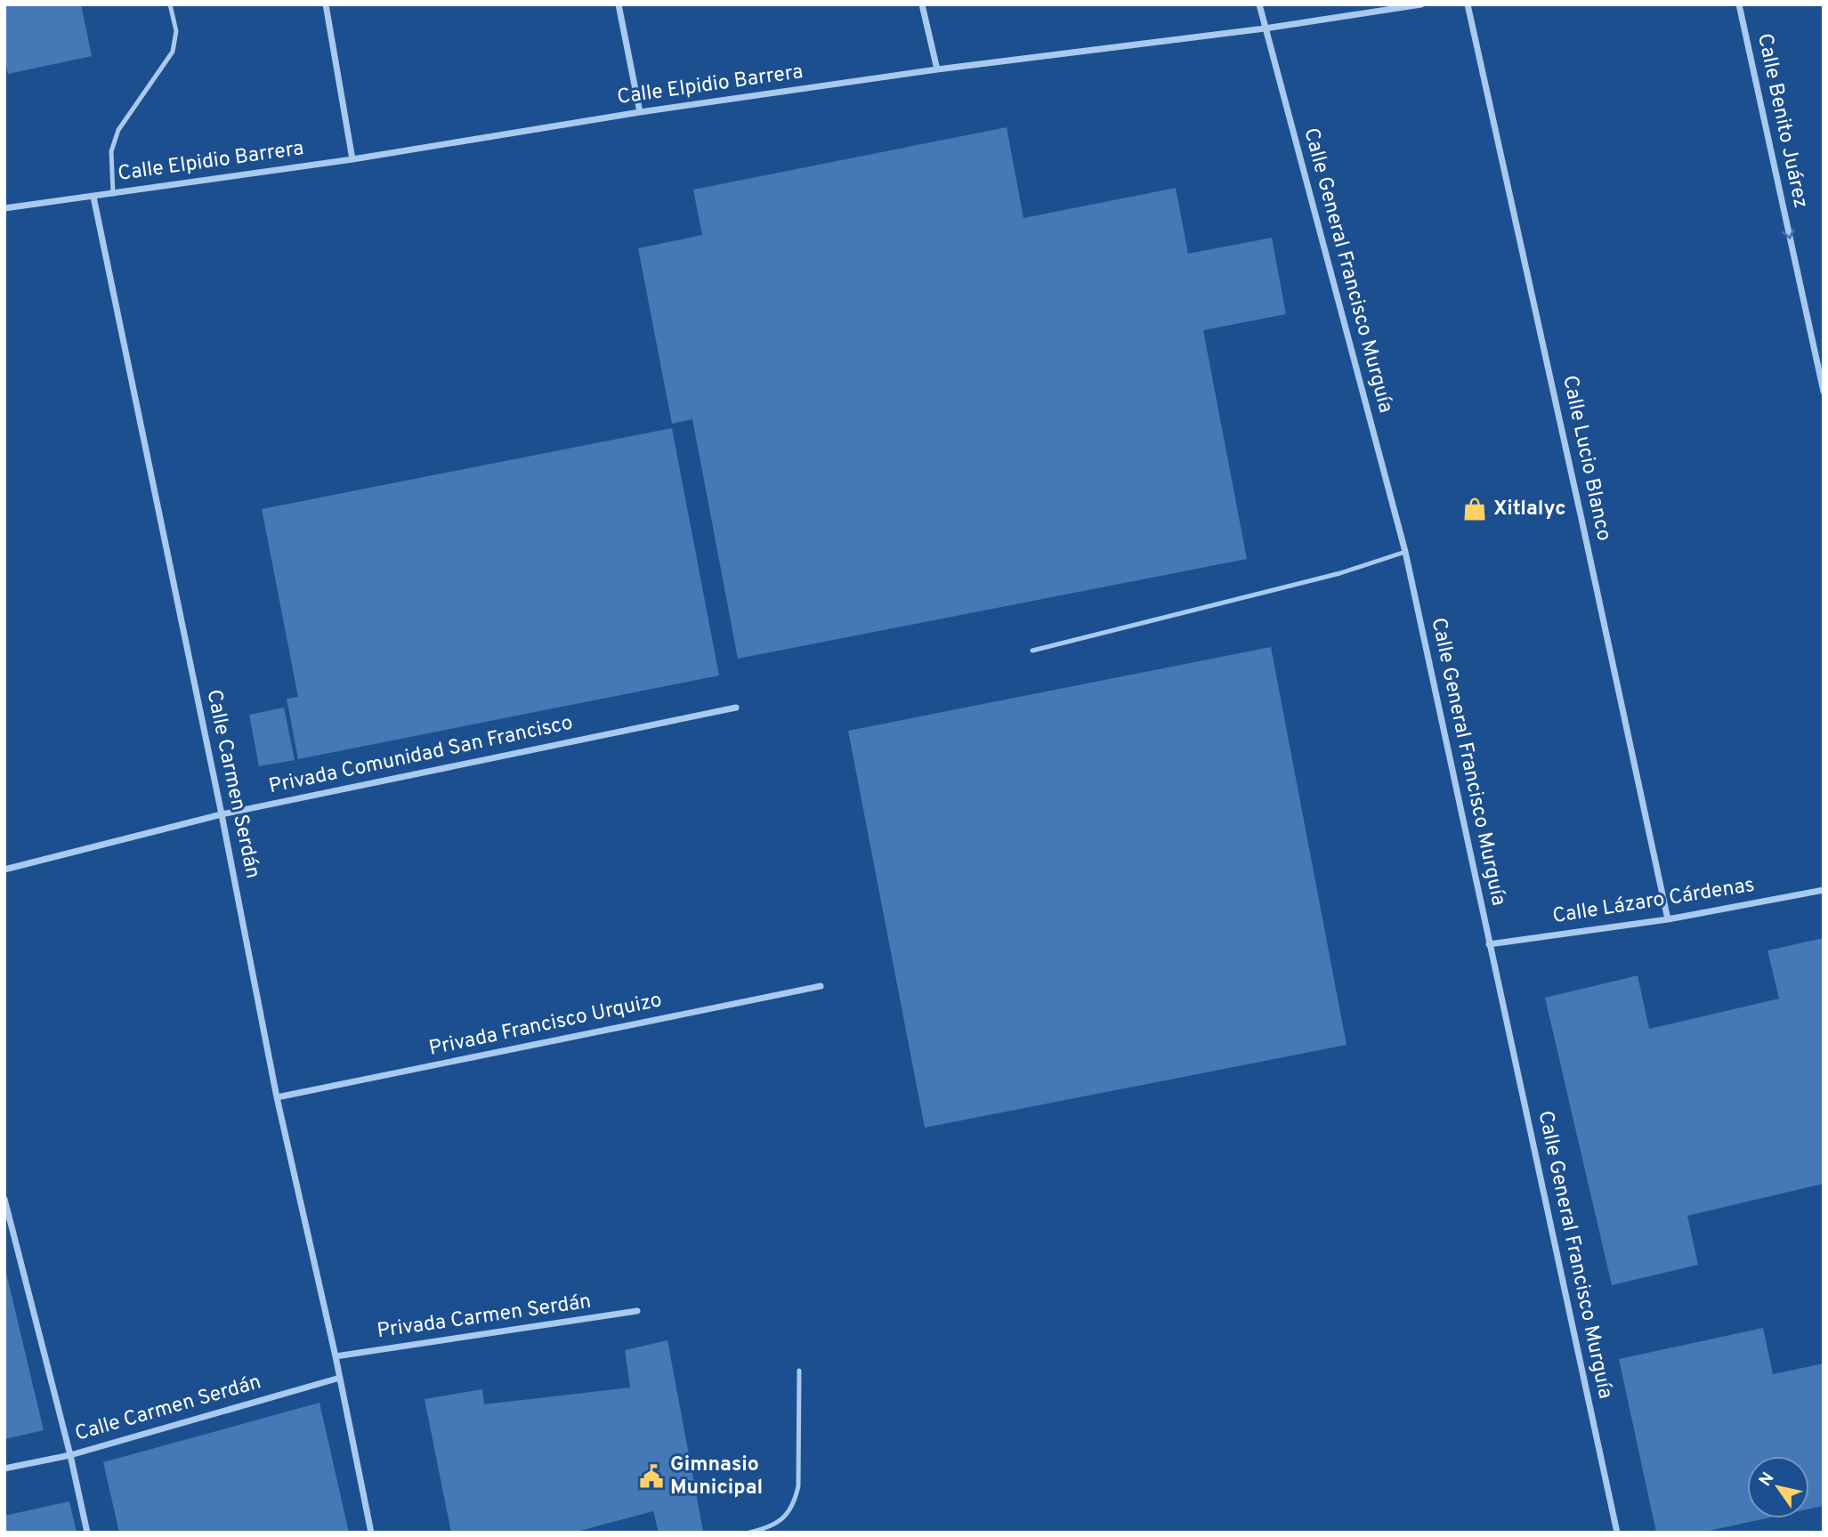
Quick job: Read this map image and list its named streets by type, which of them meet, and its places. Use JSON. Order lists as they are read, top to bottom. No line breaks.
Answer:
{"streets":{"street":["Calle Elpidio Barrera","Calle Benito Juárez","Calle General Francisco Murguía","Calle Lucio Blanco","Privada Comunidad San Francisco","Calle Carmen Serdán","Calle Lázaro Cárdenas","Privada Francisco Urquizo","Privada Carmen Serdán"]},"crossings":[["Calle Elpidio Barrera","Calle General Francisco Murguía"],["Calle Elpidio Barrera","Calle Carmen Serdán"],["Calle General Francisco Murguía","Calle Lázaro Cárdenas"],["Calle Lucio Blanco","Calle Lázaro Cárdenas"],["Privada Comunidad San Francisco","Calle Carmen Serdán"],["Calle Carmen Serdán","Privada Francisco Urquizo"],["Calle Carmen Serdán","Privada Carmen Serdán"]],"one_way":["Calle Benito Juárez"],"places":{"shop":["Xitlalyc"],"public building":["Gimnasio Municipal"]},"north":"top left"}
